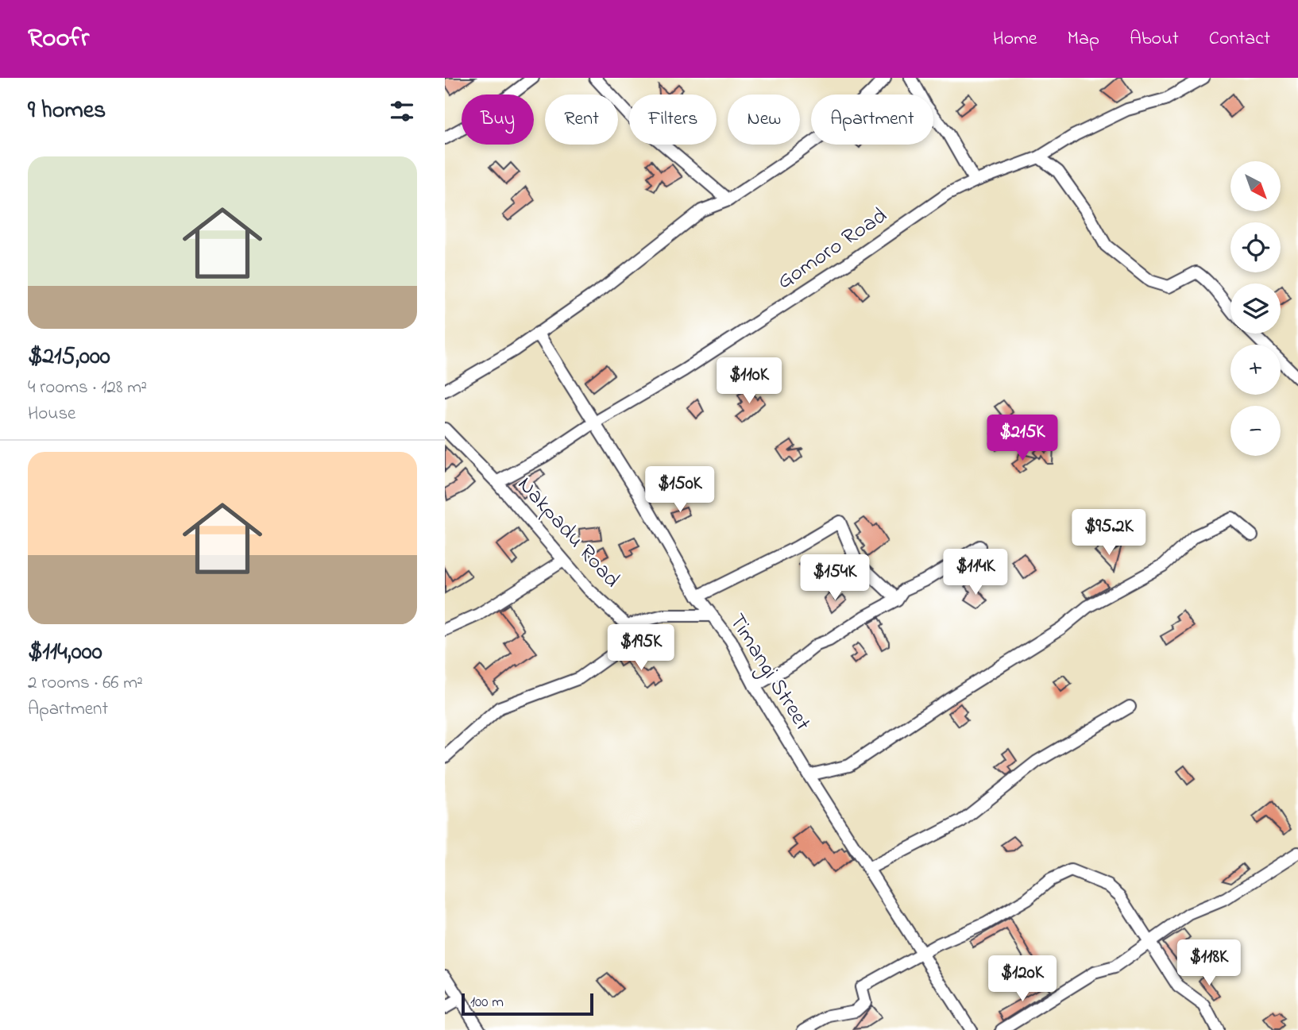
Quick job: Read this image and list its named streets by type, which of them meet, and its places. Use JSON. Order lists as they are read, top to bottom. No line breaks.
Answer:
{"streets":{"street":["Gomoro Road","Nakpadu Road","Timangi Street"]},"crossings":[["Gomoro Road","Nakpadu Road"],["Gomoro Road","Timangi Street"]],"scale_bar":"100 m","north":"bottom right","page":{"header":"Roofr","nav":["Home","Map","About","Contact"],"heading":"9 homes","chip":["Buy","Rent","Filters","New","Apartment"],"list":[{"name":"$215,000","note":"4 rooms · 128 m² · House"},{"name":"$114,000","note":"2 rooms · 66 m² · Apartment"}],"map_buttons":["+","−"],"price":["$110K","$215K","$150K","$95.2K","$114K","$154K","$195K","$118K","$120K"],"scale":"100 m"}}
